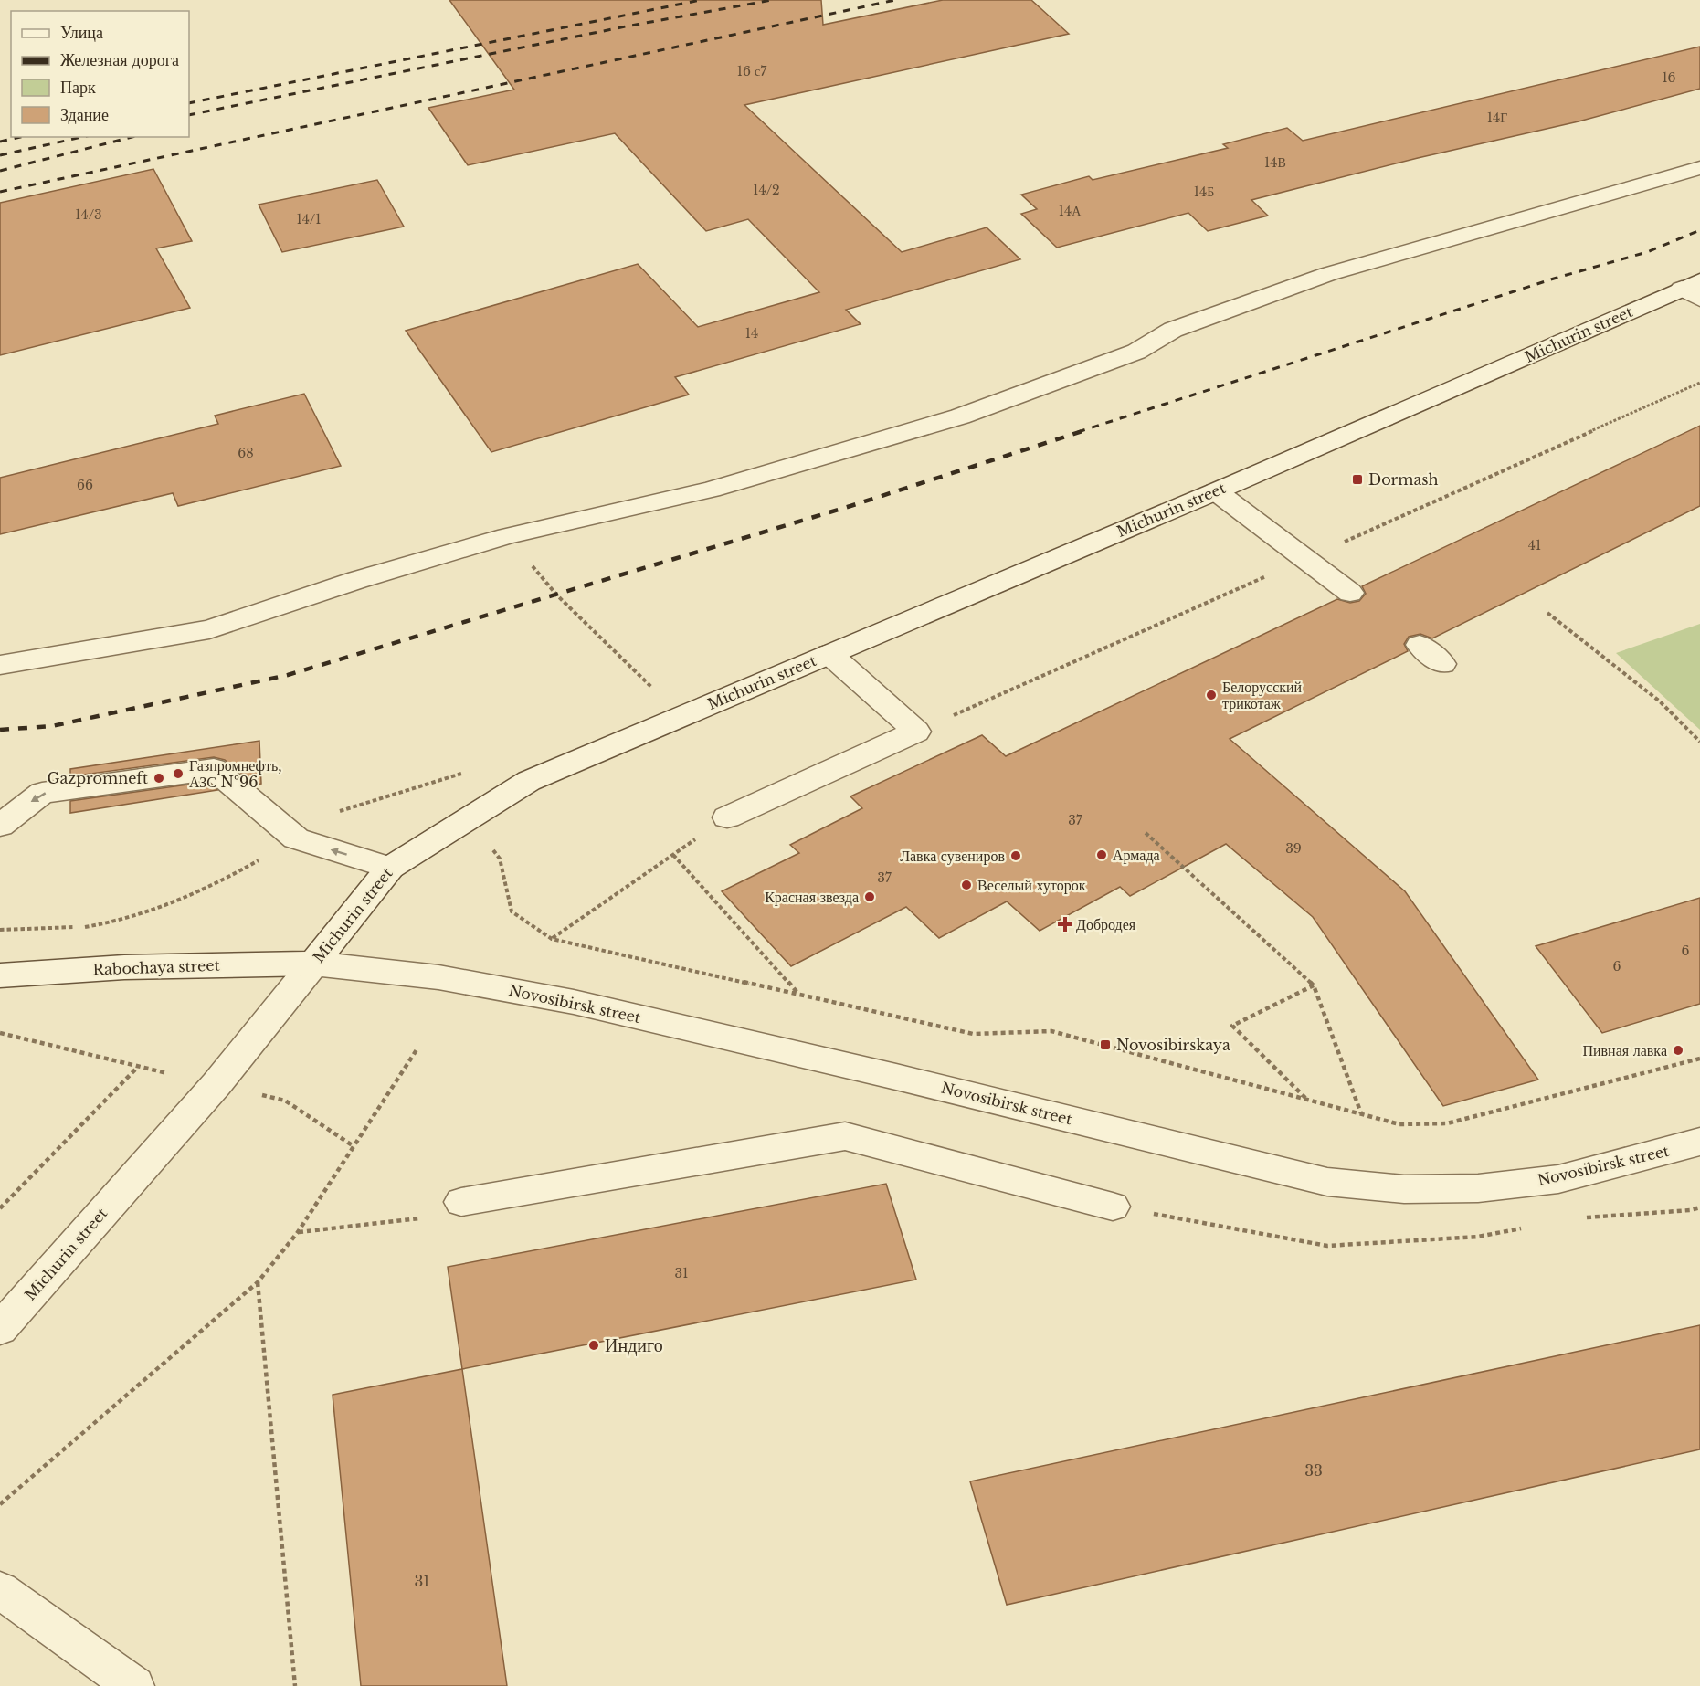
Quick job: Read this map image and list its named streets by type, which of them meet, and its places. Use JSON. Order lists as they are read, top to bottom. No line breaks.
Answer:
{"streets":{"main road":["Michurin street","Rabochaya street","Novosibirsk street"]},"crossings":[["Michurin street","Rabochaya street"],["Michurin street","Novosibirsk street"],["Rabochaya street","Novosibirsk street"]],"places":{"transit":["Dormash","Novosibirskaya"],"other":["Белорусский трикотаж","Газпромнефть, АЗС №96","Gazpromneft","Армада","Лавка сувениров","Веселый хуторок","Красная звезда","Пивная лавка","Индиго"],"health":["Добродея"]},"house_numbers":["16 с7","16","14Г","14В","14/2","14Б","14А","14/3","14/1","14","68","66","41","37","39","37","6","6","31","33","31"],"legend":["Улица","Железная дорога","Парк","Здание"]}
